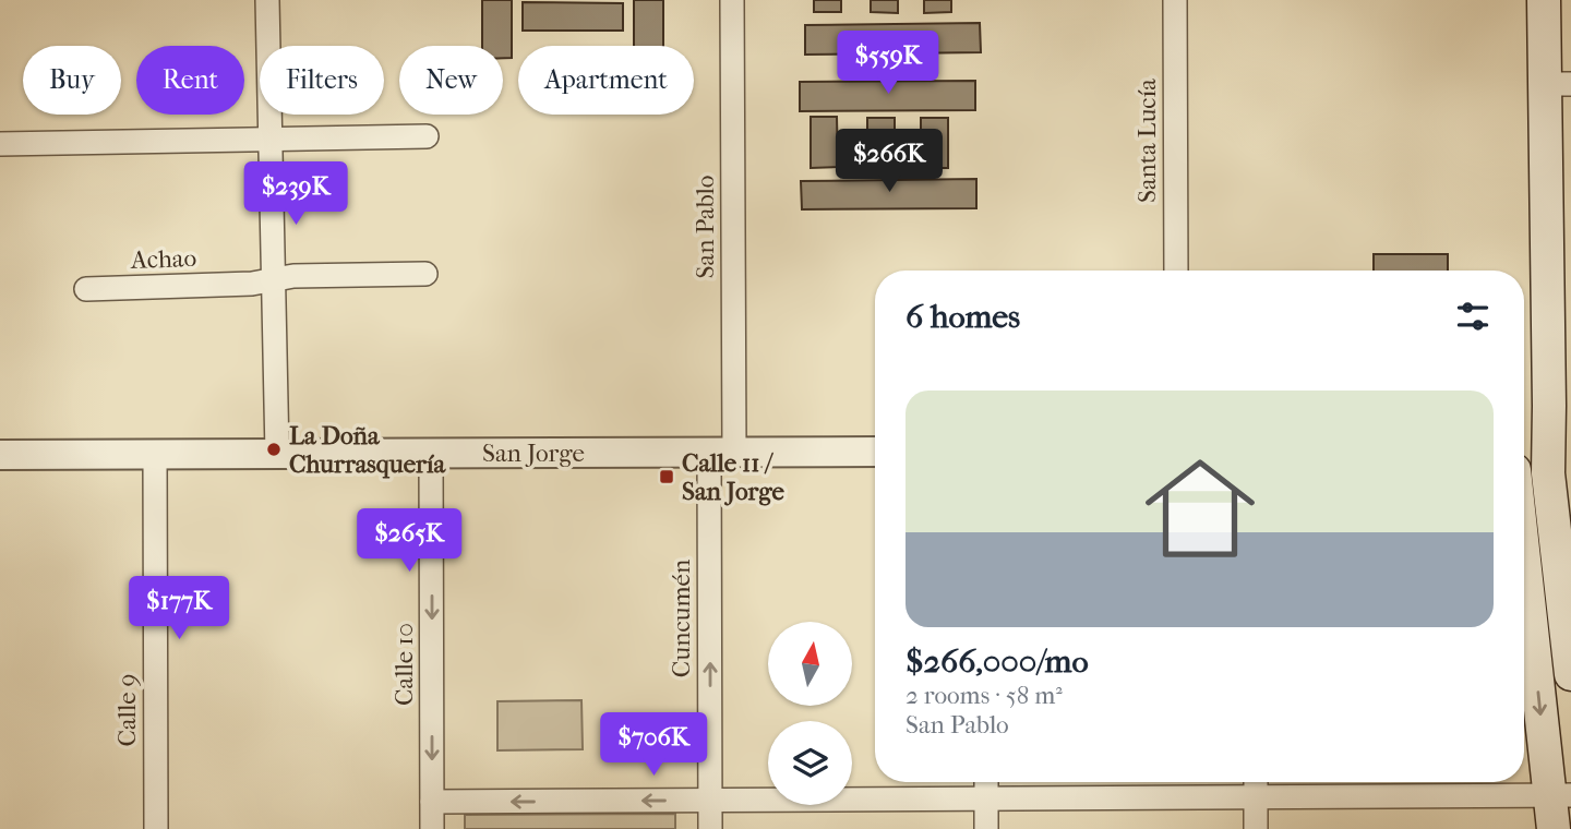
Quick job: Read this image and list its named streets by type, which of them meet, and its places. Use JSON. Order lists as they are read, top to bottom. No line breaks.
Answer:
{"streets":{"street":["Santa Lucía","San Pablo","Achao","San Jorge","Cuncumén","Calle 10","Calle 9"]},"crossings":[["San Pablo","San Jorge"],["San Pablo","Cuncumén"],["San Jorge","Cuncumén"],["San Jorge","Calle 10"],["San Jorge","Calle 9"]],"one_way":["Cuncumén","Calle 10"],"places":{"other":["La Doña Churrasquería"],"transit":["Calle 11 / San Jorge"]},"north":"top","page":{"price":["$559K","$266K","$239K","$265K","$177K","$706K"],"chip":["Buy","Rent","Filters","New","Apartment"],"heading":"6 homes","list":[{"name":"$266,000/mo","note":"2 rooms · 58 m² · San Pablo"}]}}
